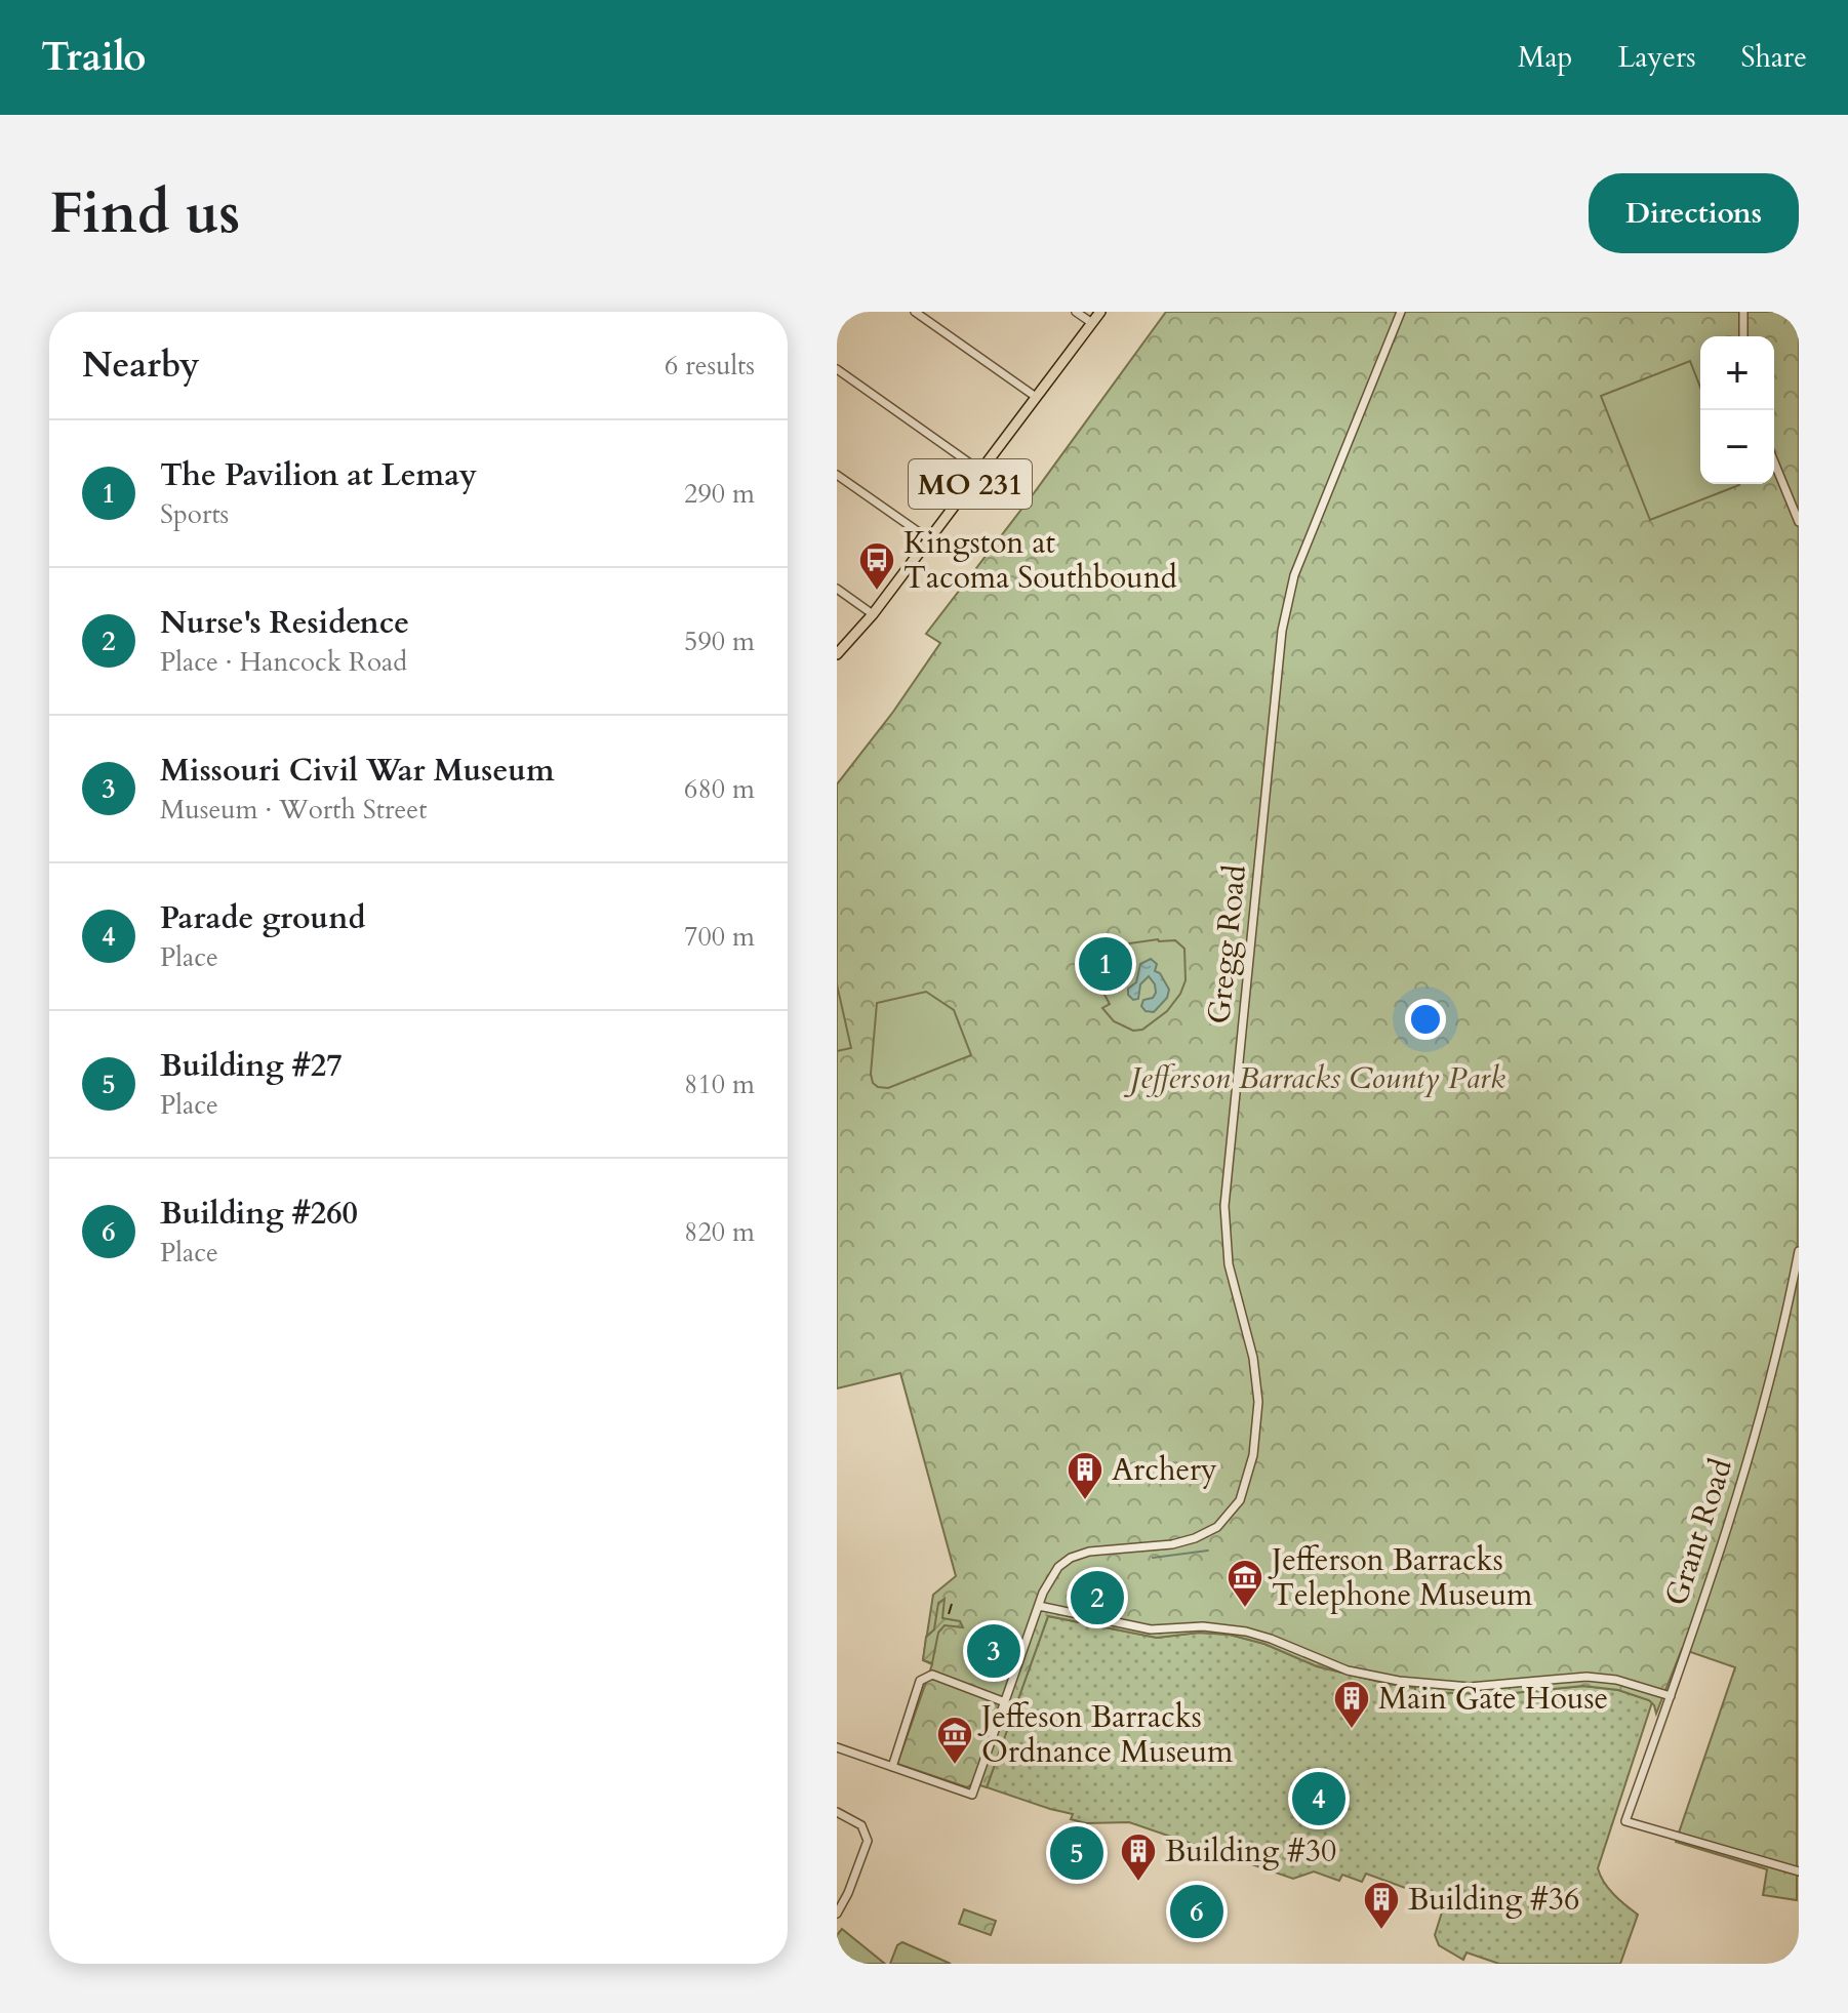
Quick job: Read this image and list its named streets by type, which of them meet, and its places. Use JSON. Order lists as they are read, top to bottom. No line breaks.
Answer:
{"streets":{"main road":["MO 231"],"street":["Gregg Road","Grant Road"]},"parks":["Jefferson Barracks County Park"],"places":{"bus stop":["Kingston at Tacoma Southbound"],"building":["Archery","Main Gate House","Building #30","Building #36"],"museum":["Jefferson Barracks Telephone Museum","Jeffeson Barracks Ordnance Museum"]},"page":{"header":"Trailo","nav":["Map","Layers","Share"],"buttons":"Directions","title":"Find us","heading":["Nearby","6 results"],"map_buttons":["+","−"],"list":[{"mark":"1","name":"The Pavilion at Lemay","note":"Sports","value":"290 m"},{"mark":"2","name":"Nurse's Residence","note":"Place · Hancock Road","value":"590 m"},{"mark":"3","name":"Missouri Civil War Museum","note":"Museum · Worth Street","value":"680 m"},{"mark":"4","name":"Parade ground","note":"Place","value":"700 m"},{"mark":"5","name":"Building #27","note":"Place","value":"810 m"},{"mark":"6","name":"Building #260","note":"Place","value":"820 m"}],"pins":["1","2","3","4","5","6"]}}
